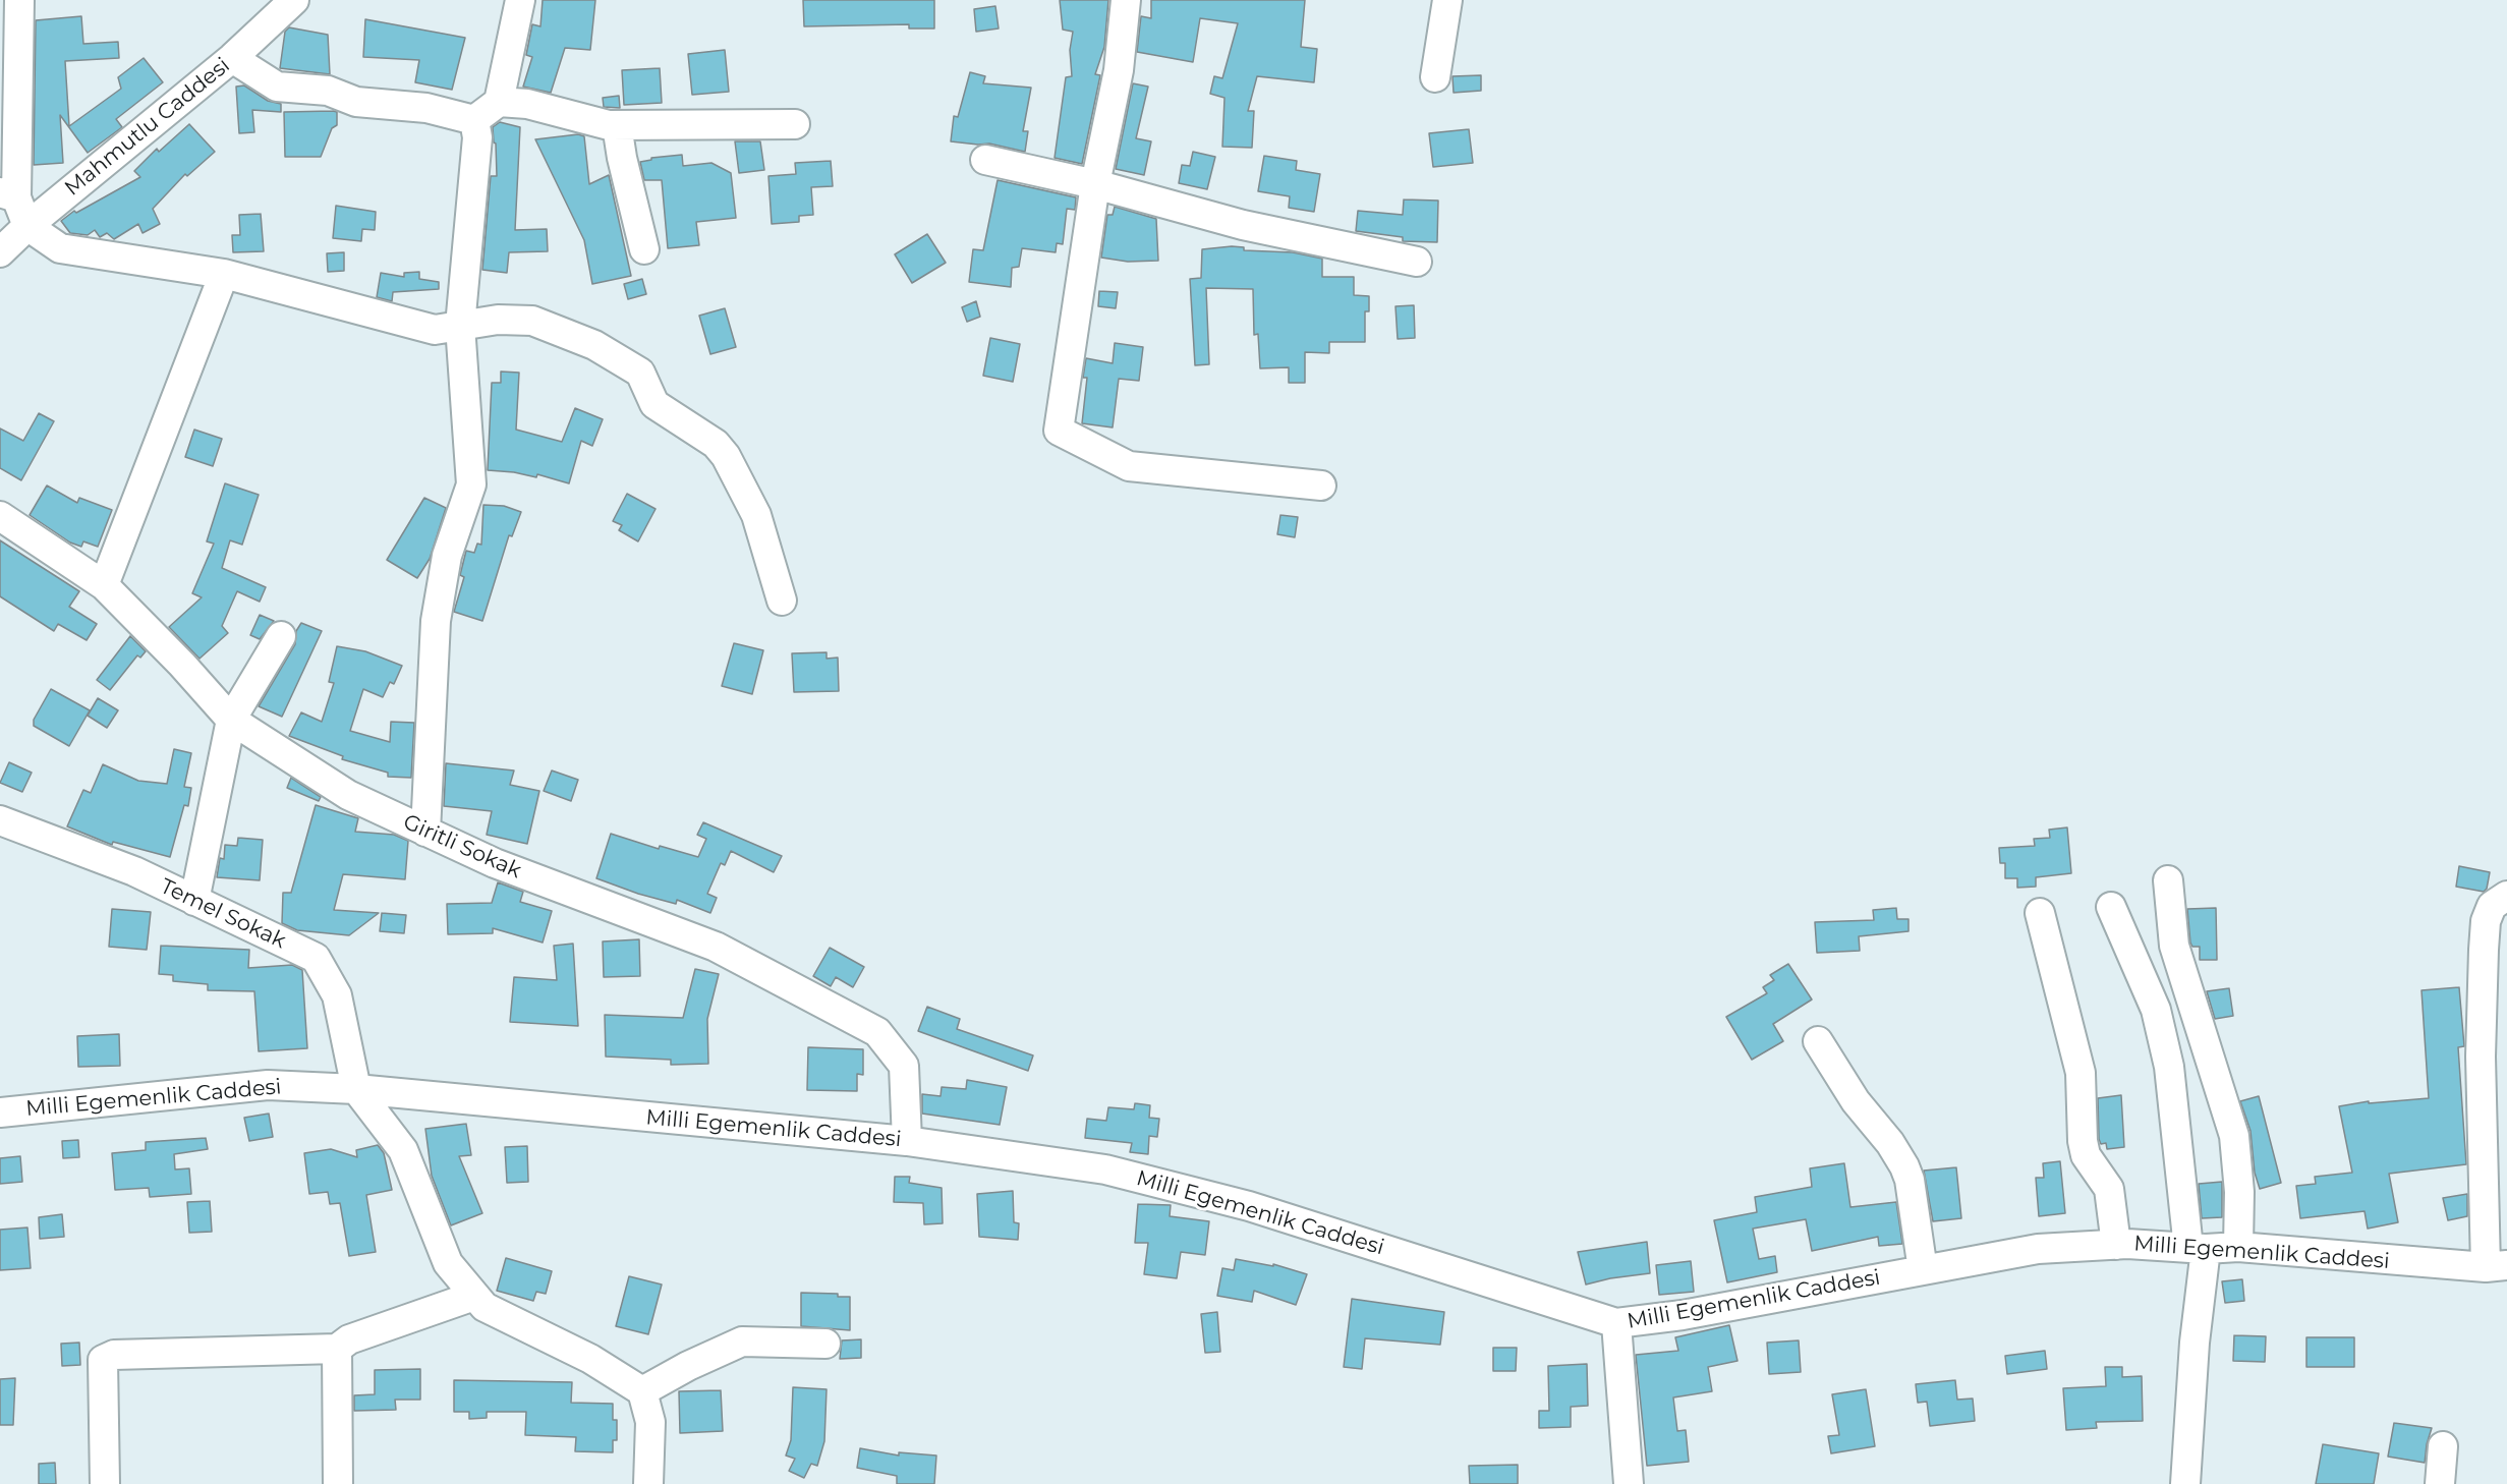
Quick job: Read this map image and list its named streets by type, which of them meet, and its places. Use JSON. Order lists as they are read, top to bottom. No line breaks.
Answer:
{"streets":{"street":["Mahmutlu Caddesi","Giritli Sokak","Temel Sokak","Milli Egemenlik Caddesi"]},"crossings":[["Giritli Sokak","Milli Egemenlik Caddesi"],["Temel Sokak","Milli Egemenlik Caddesi"]]}
